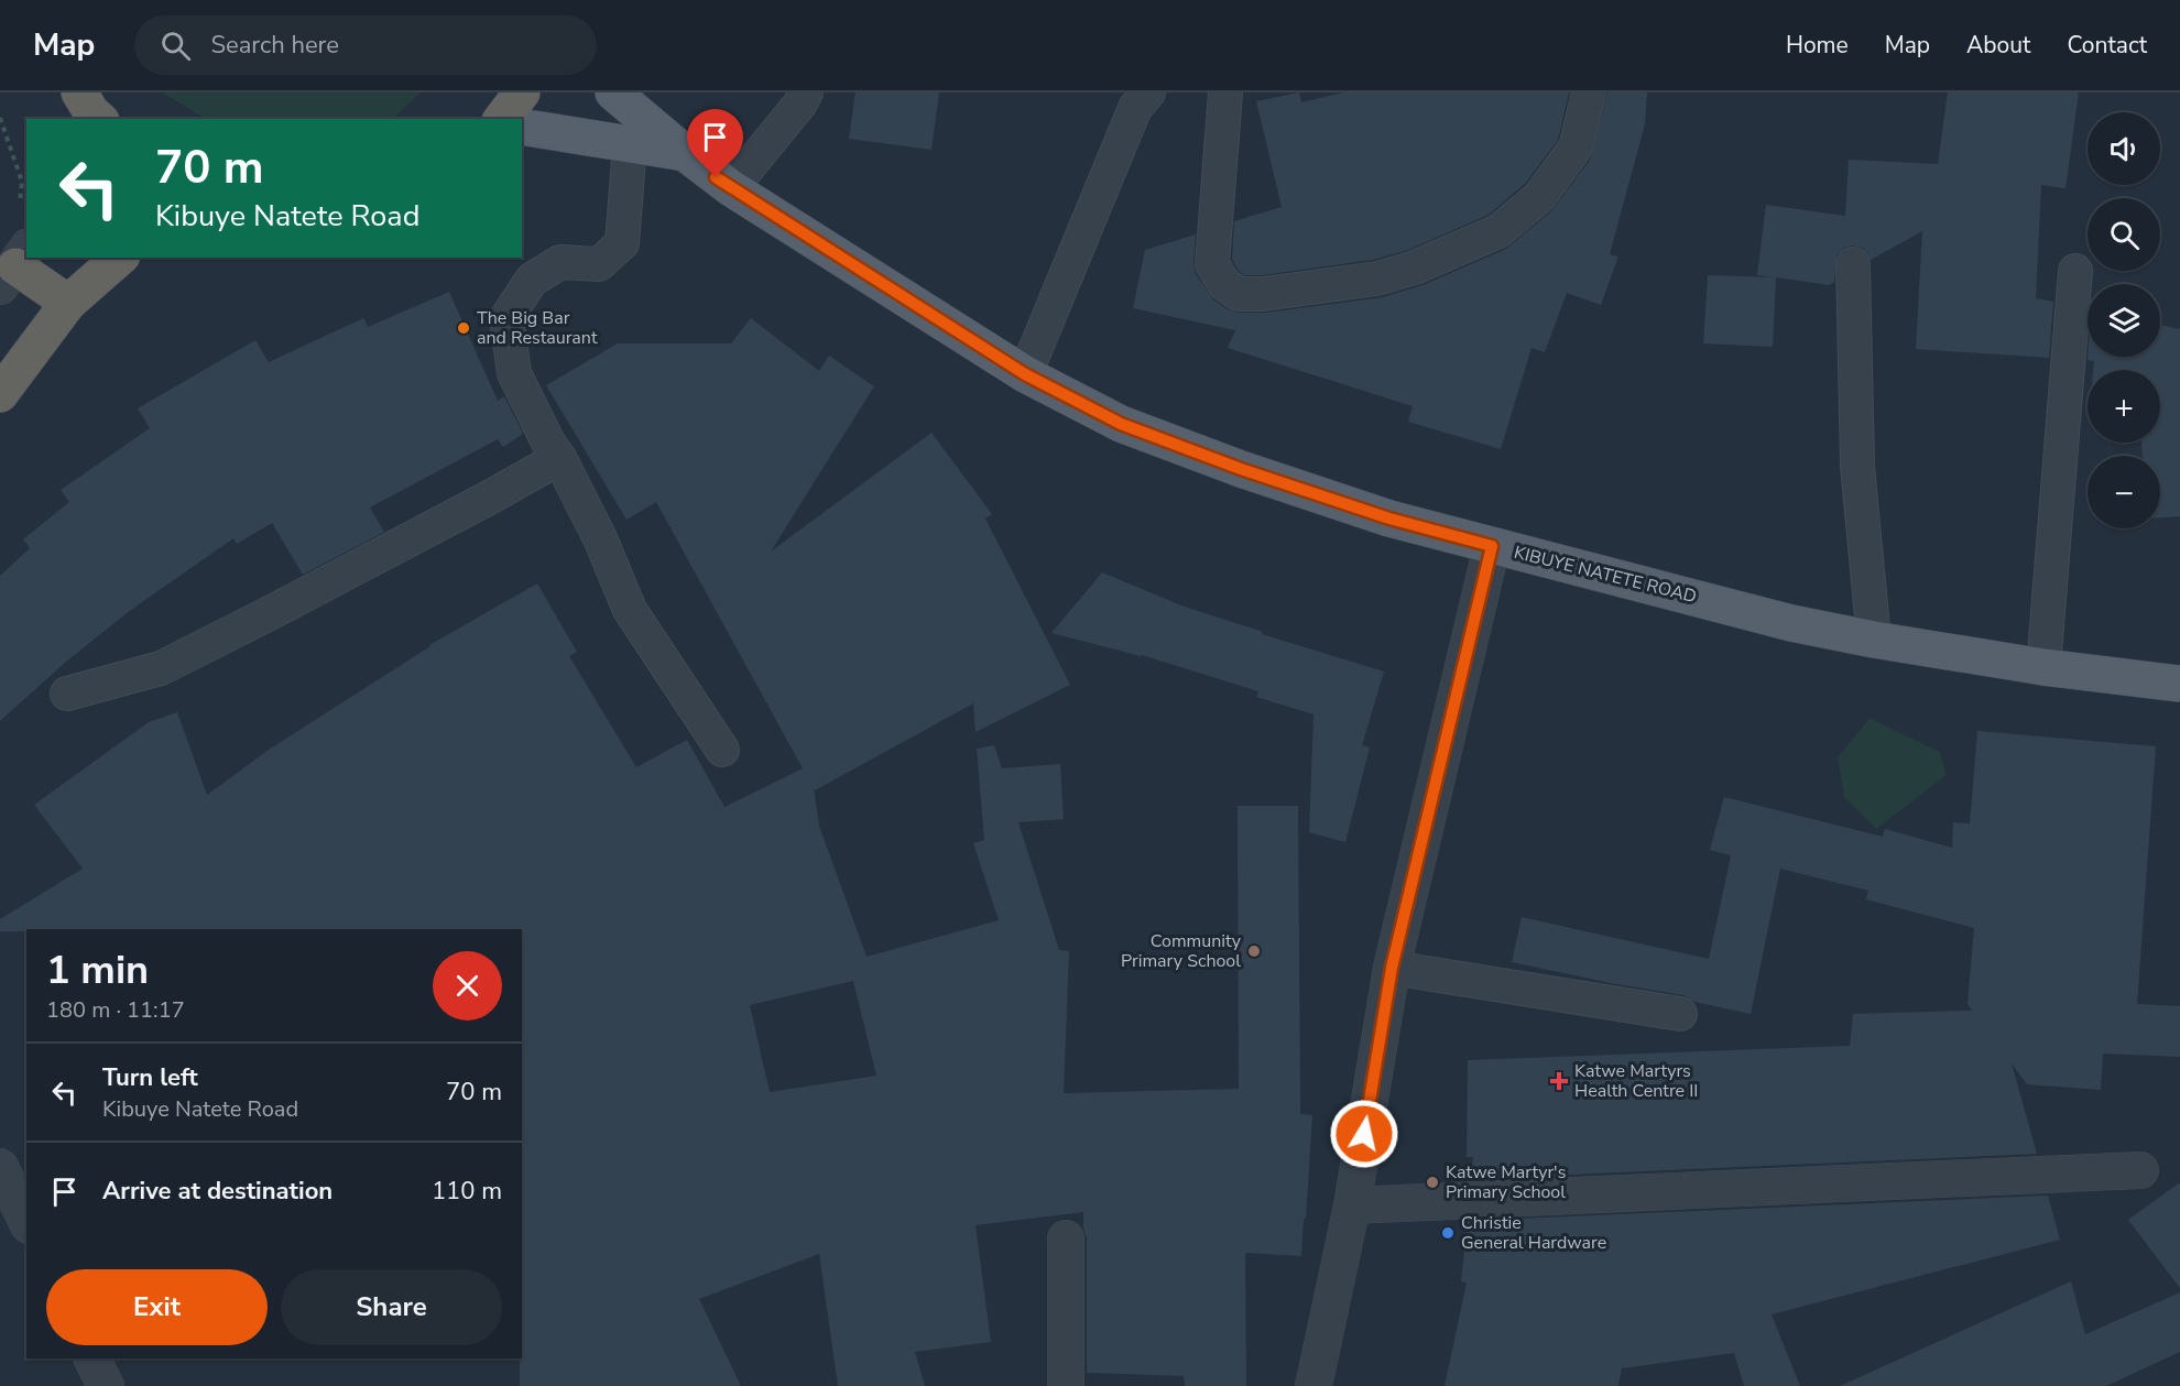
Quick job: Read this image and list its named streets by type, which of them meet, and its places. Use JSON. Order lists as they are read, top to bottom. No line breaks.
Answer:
{"streets":{"main road":["KIBUYE NATETE ROAD"]},"places":{"other":["The Big Bar and Restaurant","Community Primary School","Katwe Martyr's Primary School","Christie General Hardware"],"health":["Katwe Martyrs Health Centre II"]},"page":{"header":"Map","search":"Search here","nav":["Home","Map","About","Contact"],"map_buttons":["+","−"],"turn":["70 m","Kibuye Natete Road"],"heading":["1 min","180 m · 11:17"],"list":[{"name":"Turn left","note":"Kibuye Natete Road","value":"70 m"},{"name":"Arrive at destination","value":"110 m"}],"buttons":["Exit","Share"]}}
